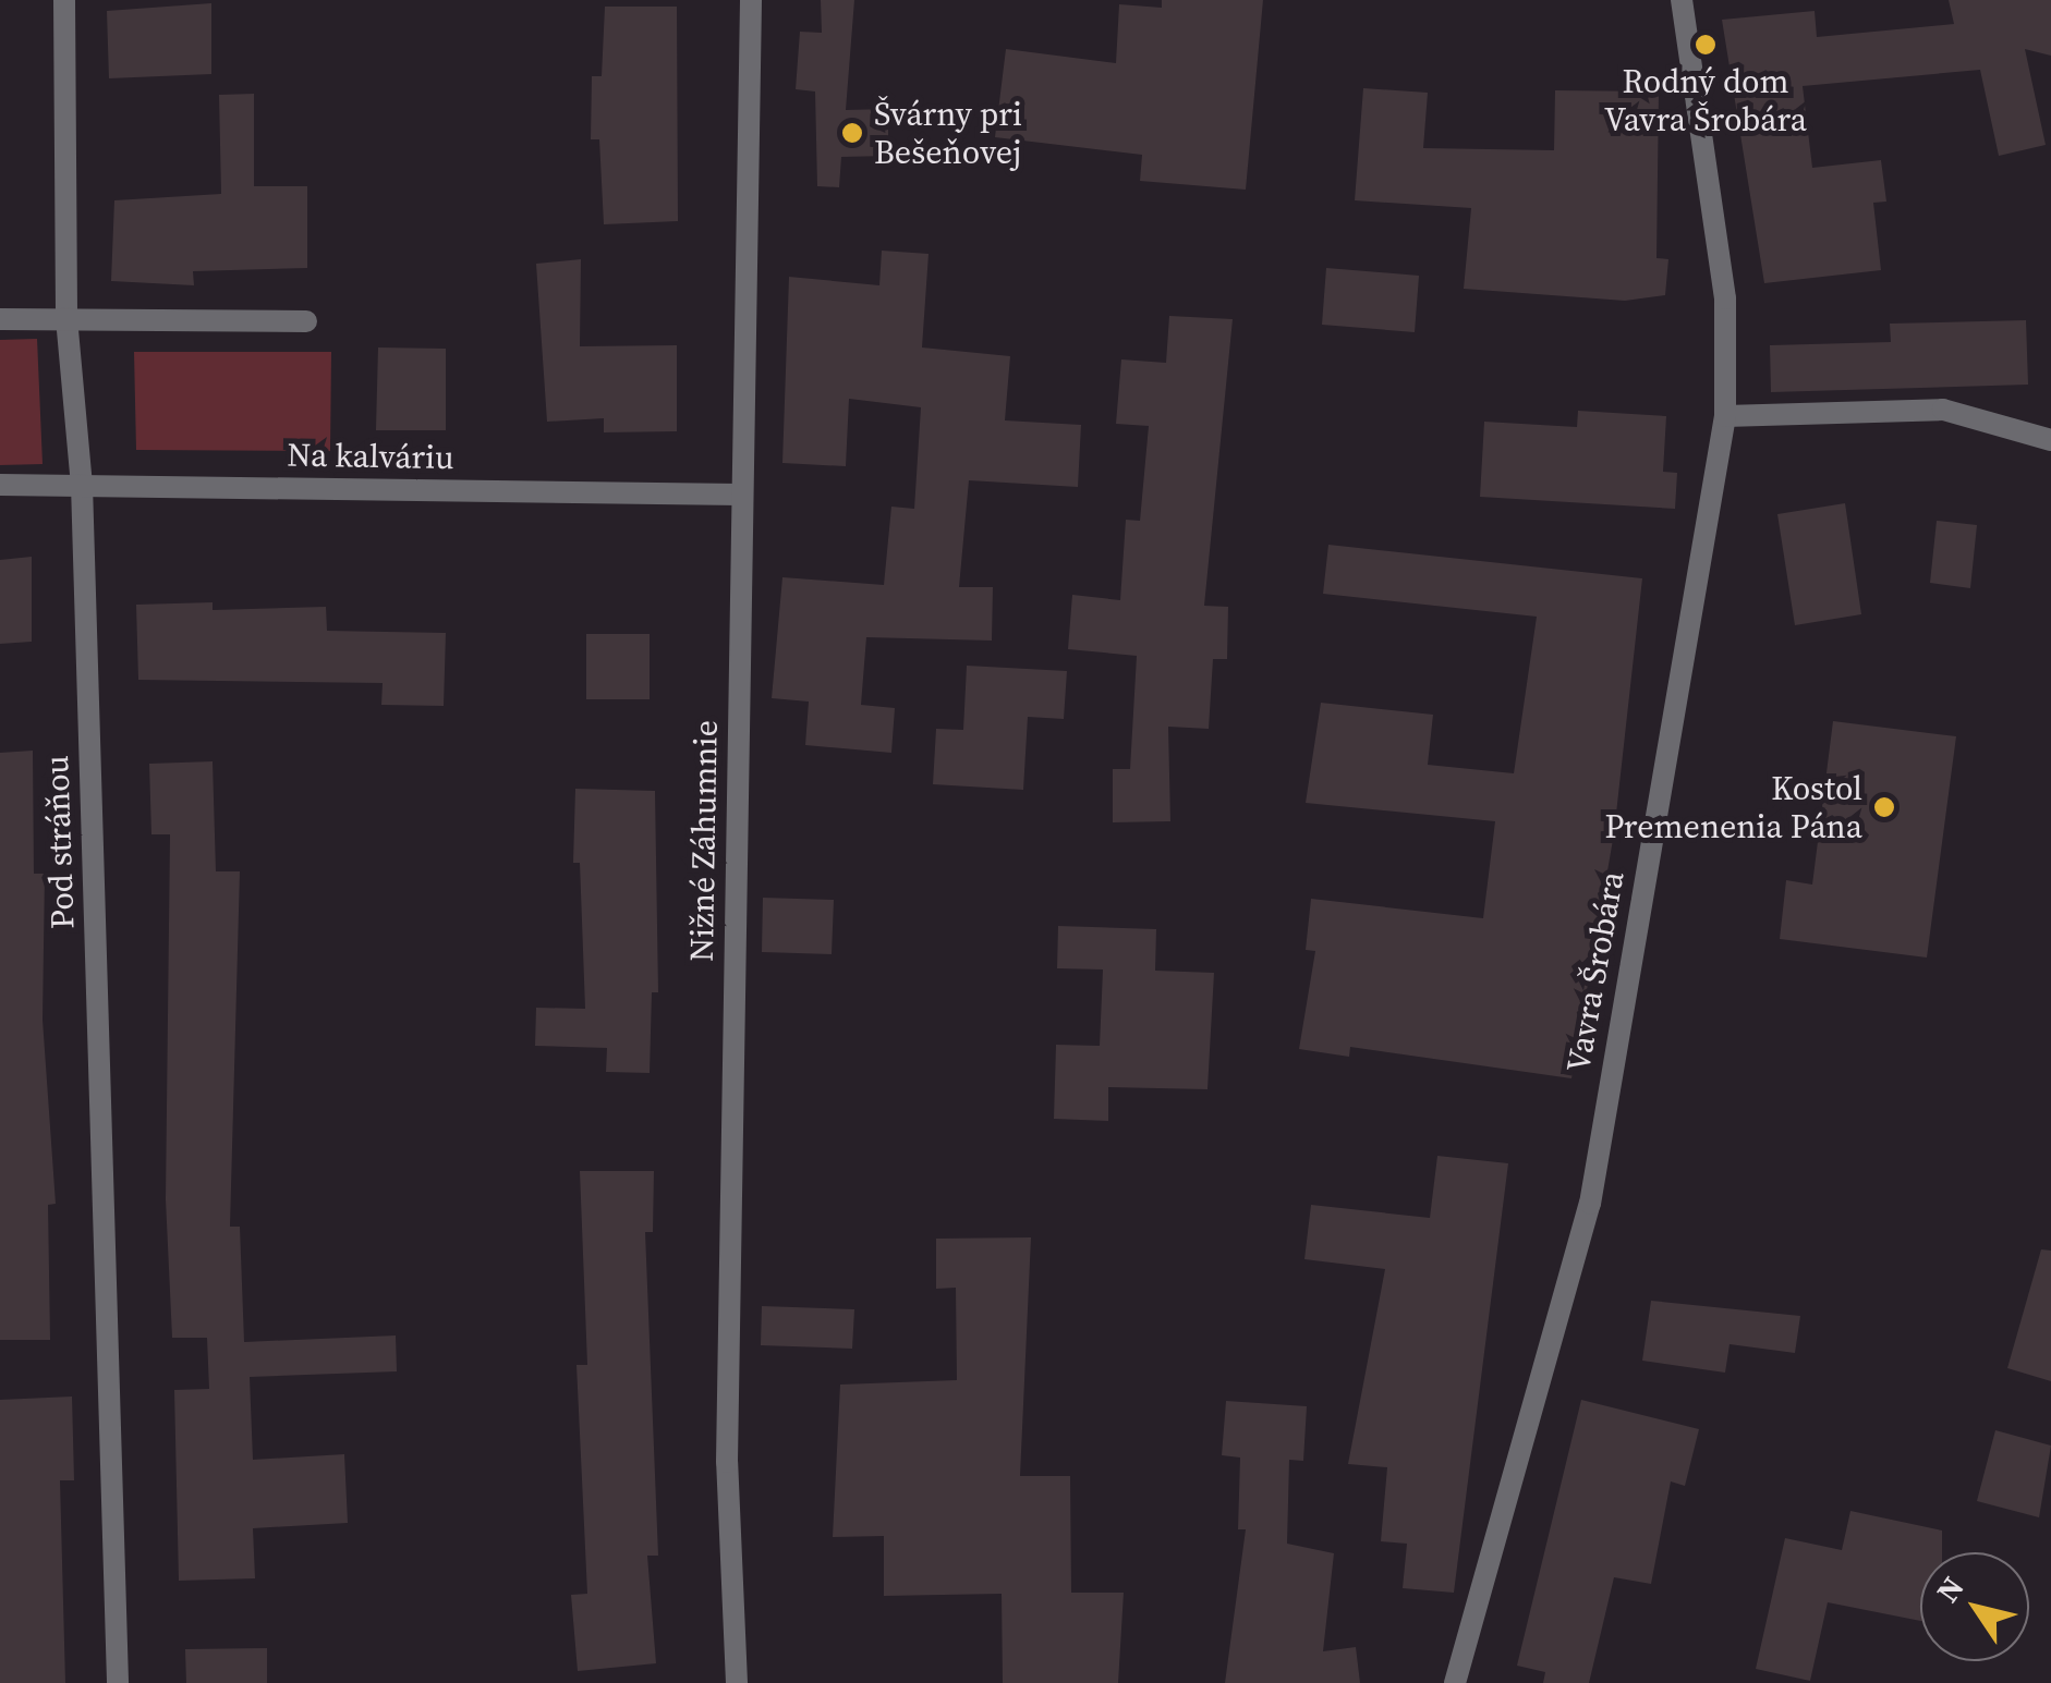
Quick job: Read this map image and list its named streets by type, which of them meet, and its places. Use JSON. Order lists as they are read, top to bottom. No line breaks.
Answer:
{"streets":{"street":["Na kalváriu","Nižné Záhumnie","Pod stráňou","Vavra Šrobára"]},"crossings":[["Na kalváriu","Nižné Záhumnie"],["Na kalváriu","Pod stráňou"]],"places":["Rodný dom Vavra Šrobára","Švárny pri Bešeňovej","Kostol Premenenia Pána"],"north":"top left"}
